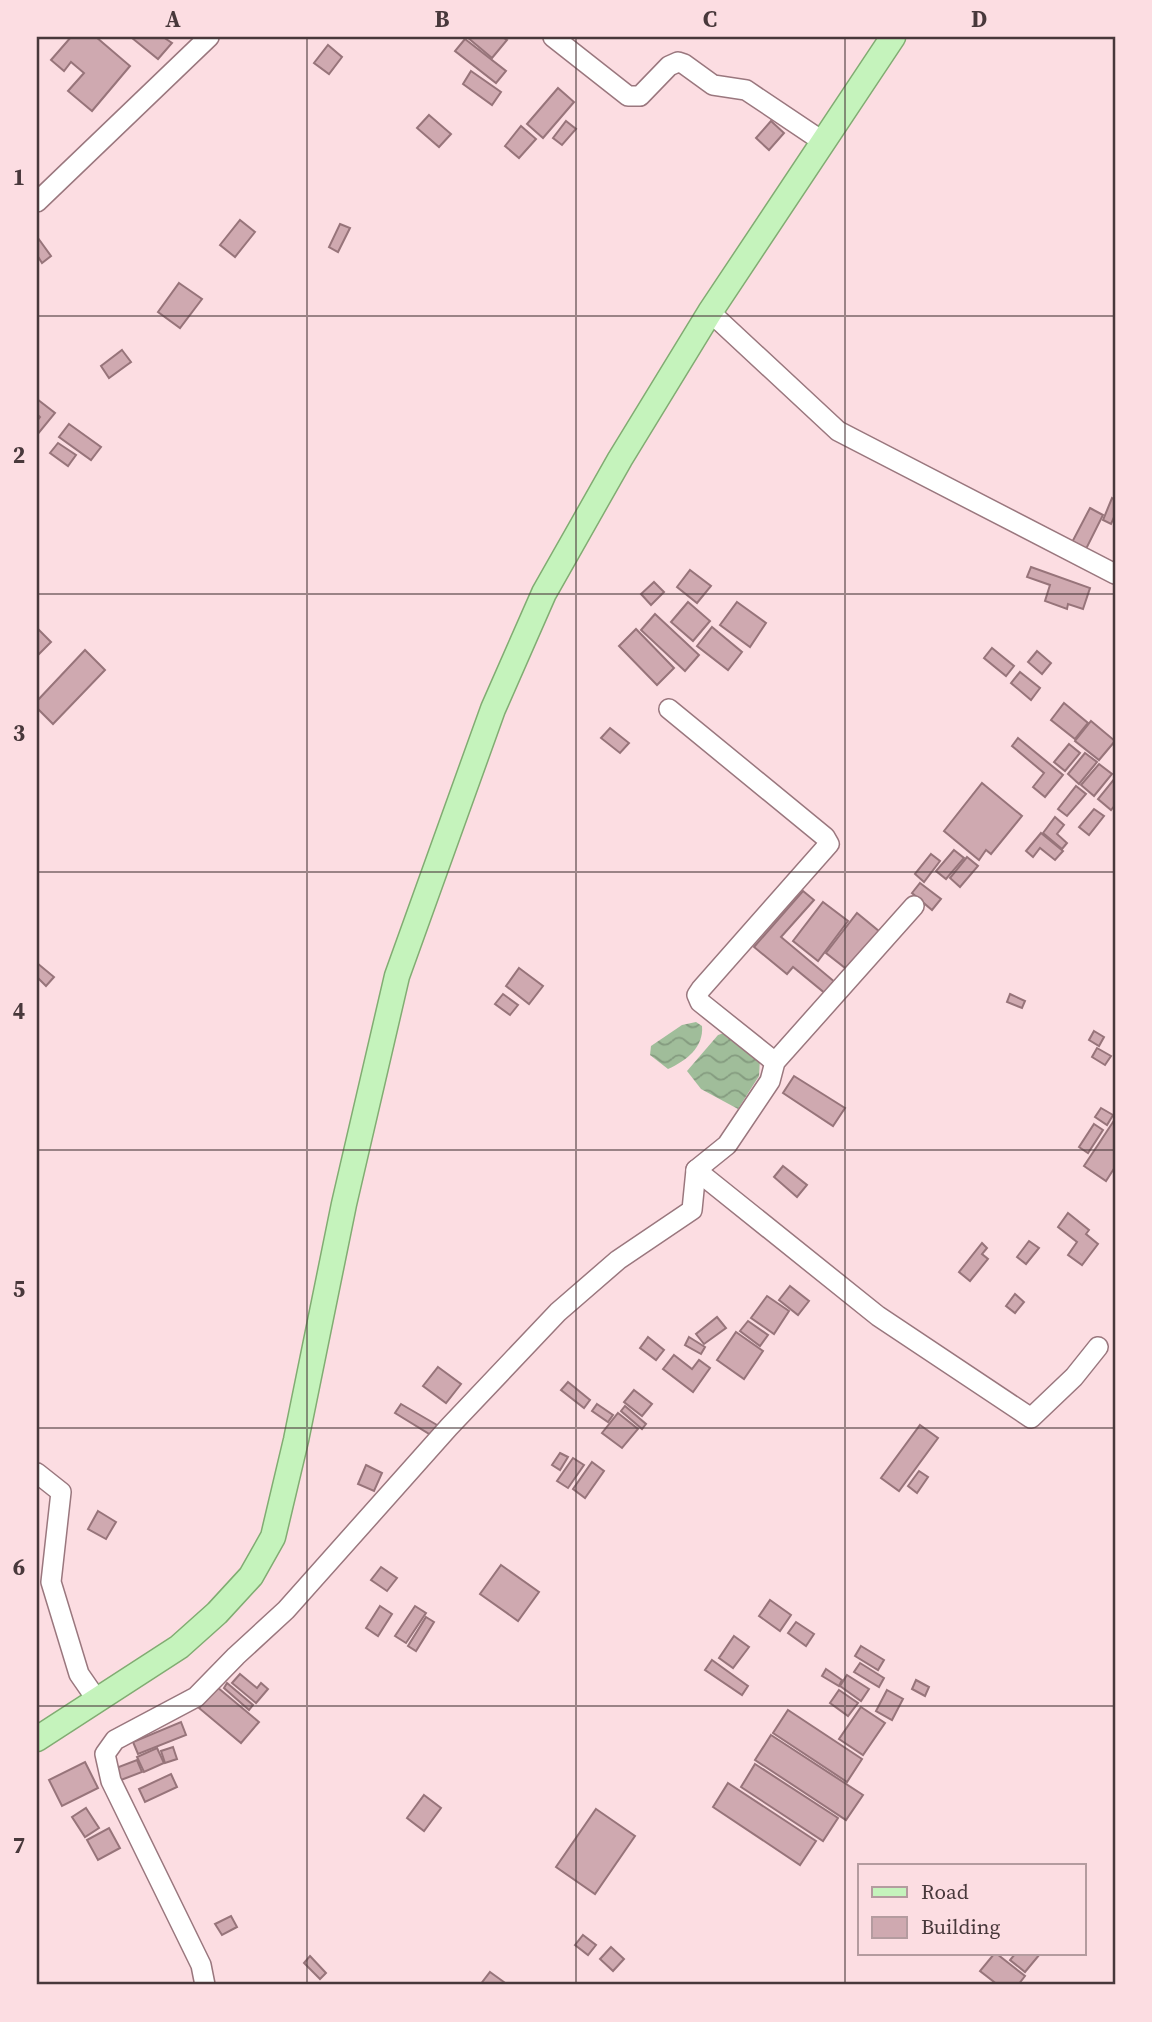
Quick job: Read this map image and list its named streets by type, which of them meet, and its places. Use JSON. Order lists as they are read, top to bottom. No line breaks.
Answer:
{"legend":["Road","Building"],"grid":{"columns":["A","B","C","D"],"rows":["1","2","3","4","5","6","7"]}}
